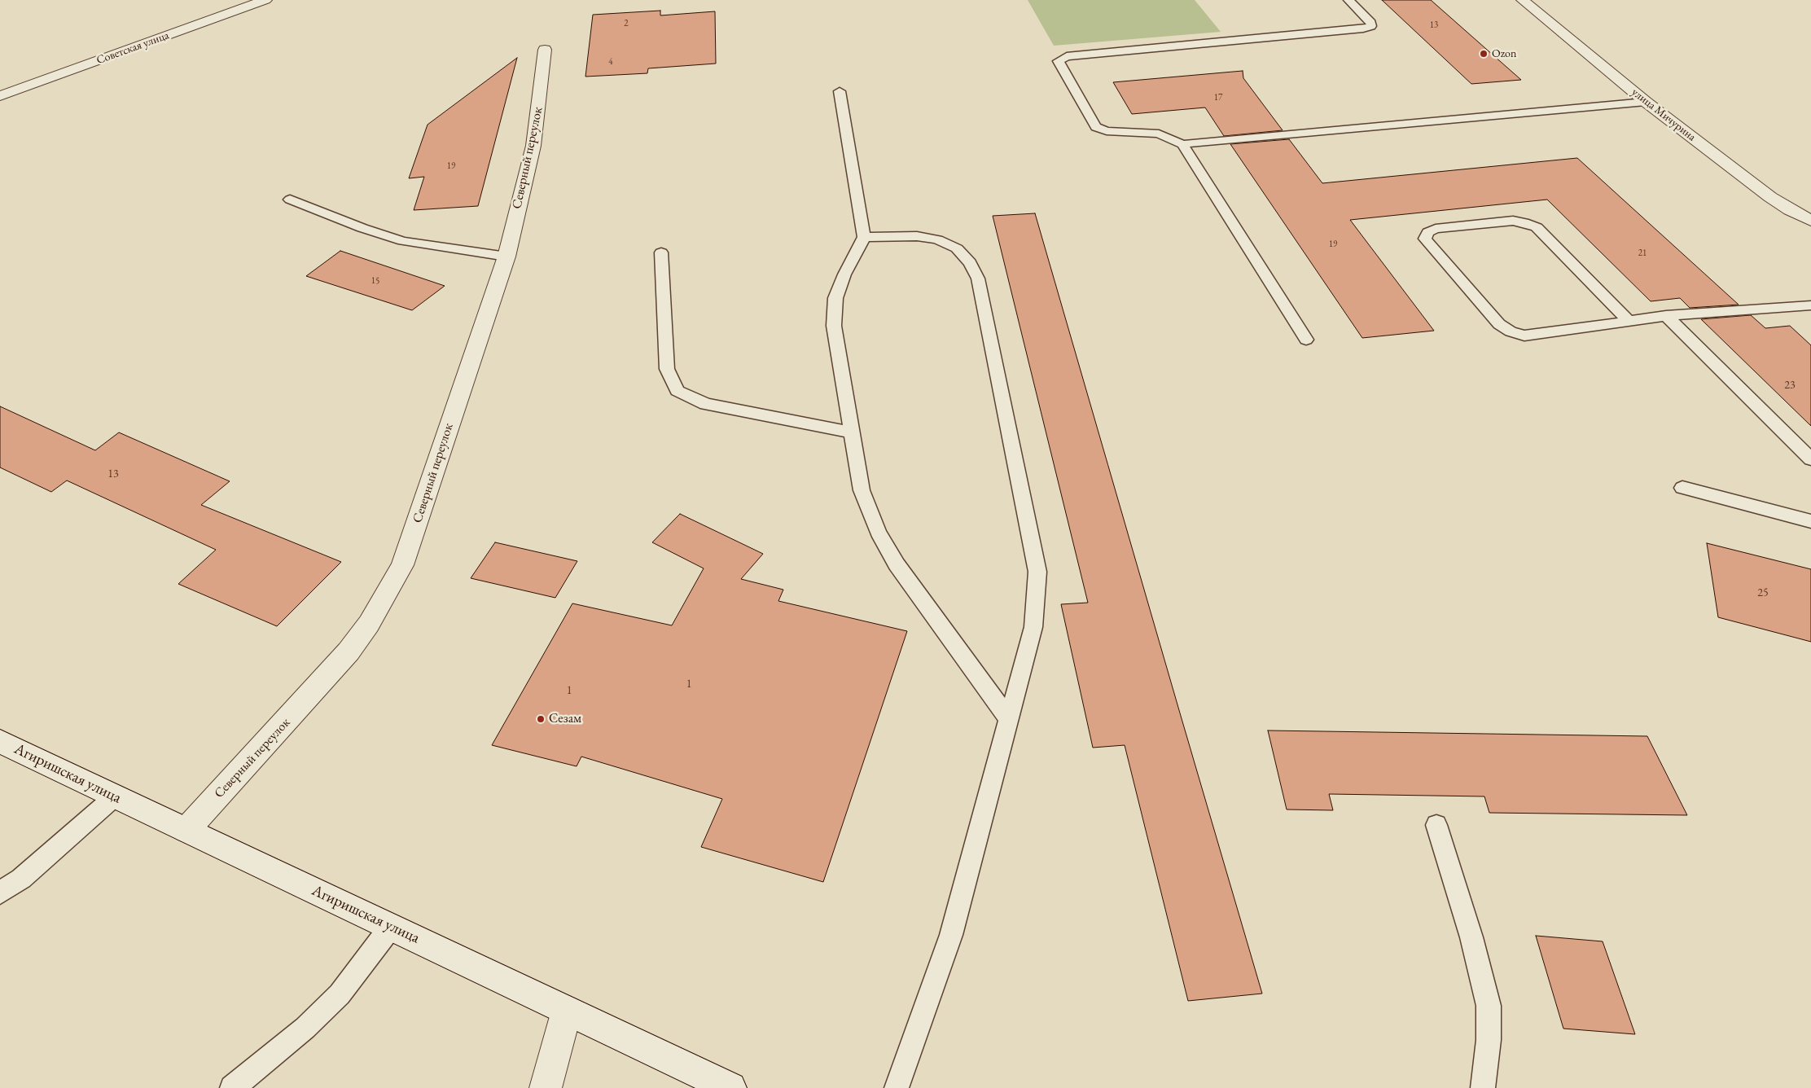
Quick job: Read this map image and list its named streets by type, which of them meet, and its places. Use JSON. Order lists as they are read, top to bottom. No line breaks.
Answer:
{"streets":{"street":["Советская улица","улица Мичурина","Северный переулок","Агиришская улица"]},"crossings":[["Северный переулок","Агиришская улица"]],"places":["Ozon","Сезам"],"house_numbers":["2","13","4","17","19","19","21","15","23","13","25","1","1"]}
